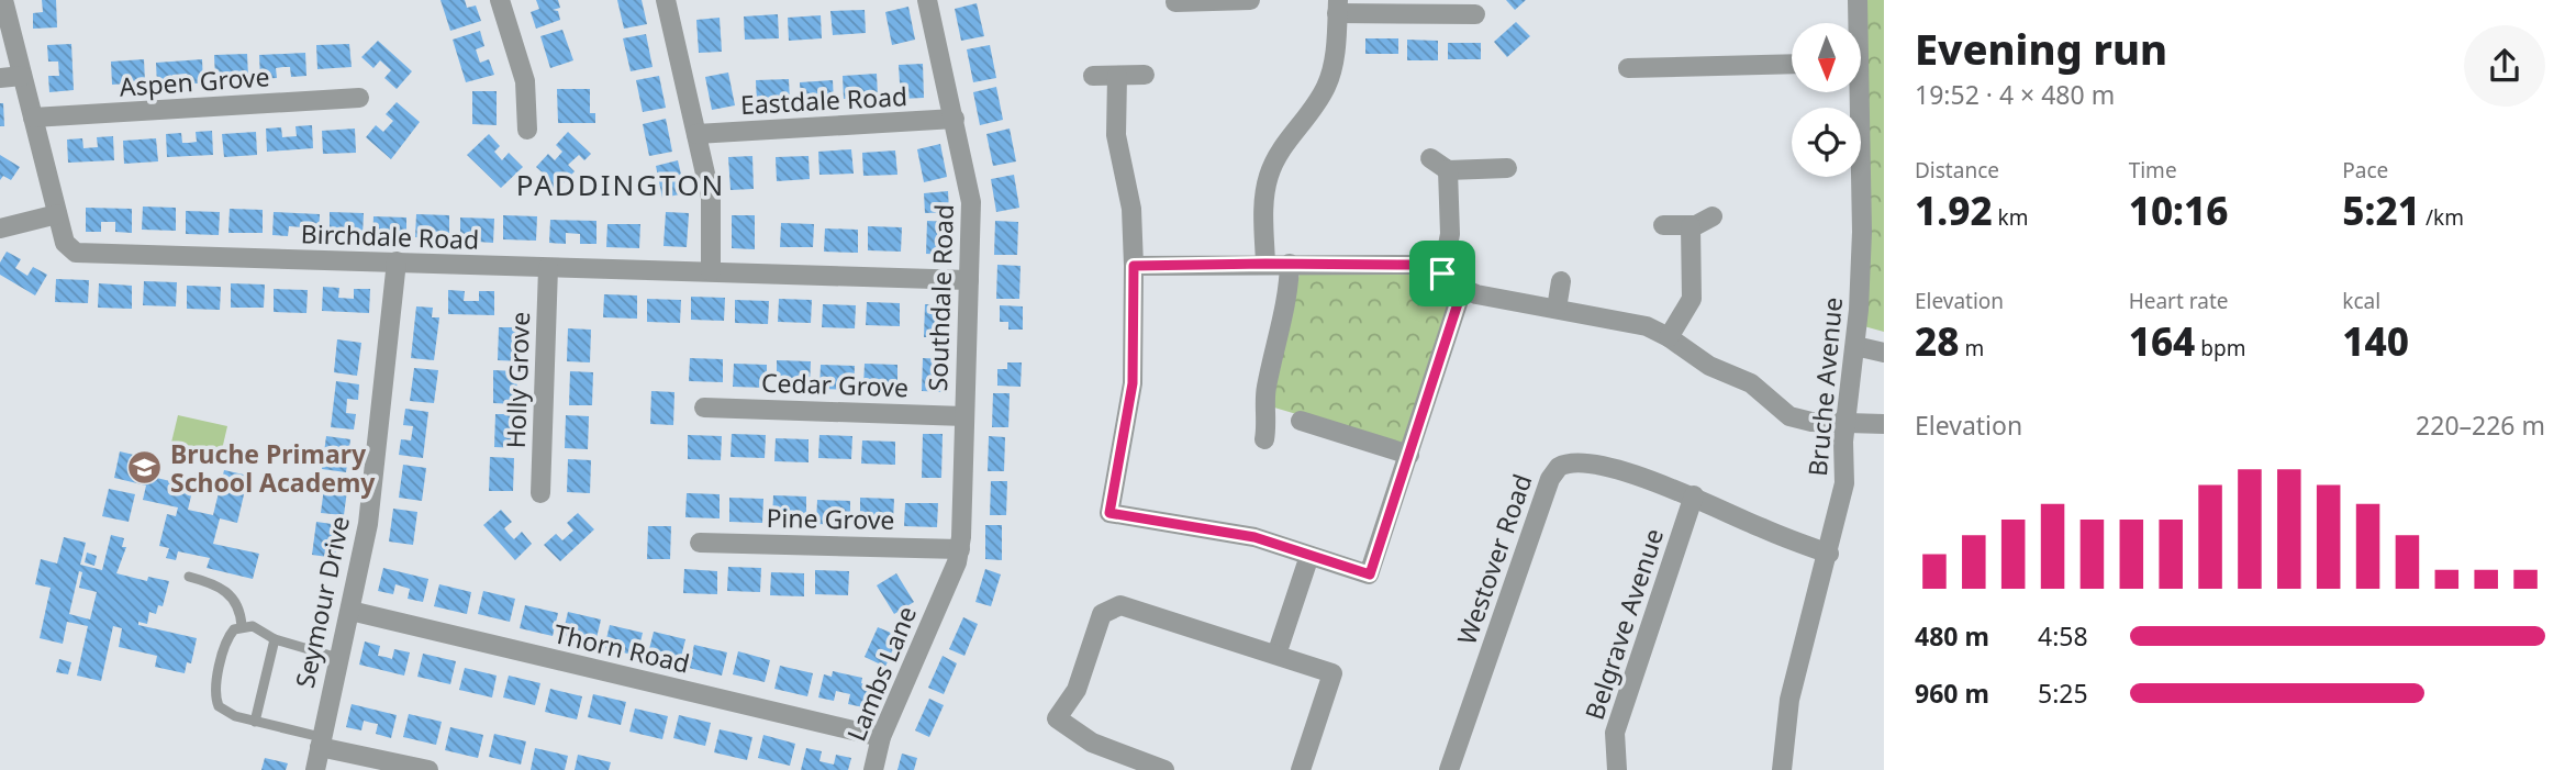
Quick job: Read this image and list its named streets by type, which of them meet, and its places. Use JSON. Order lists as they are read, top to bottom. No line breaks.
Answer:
{"streets":{"street":["Aspen Grove","Eastdale Road","Birchdale Road","Southdale Road","Holly Grove","Cedar Grove","Bruche Avenue","Pine Grove","Westover Road","Seymour Drive","Belgrave Avenue","Thorn Road","Lambs Lane"]},"crossings":[["Aspen Grove","Birchdale Road"],["Eastdale Road","Southdale Road"],["Birchdale Road","Southdale Road"],["Birchdale Road","Holly Grove"],["Birchdale Road","Seymour Drive"],["Southdale Road","Cedar Grove"],["Southdale Road","Pine Grove"],["Southdale Road","Lambs Lane"],["Bruche Avenue","Westover Road"],["Westover Road","Belgrave Avenue"],["Seymour Drive","Thorn Road"],["Thorn Road","Lambs Lane"]],"districts":["PADDINGTON"],"places":{"school or university":["Bruche Primary School Academy"]},"north":"bottom","page":{"heading":["Evening run","19:52 · 4 × 480 m"],"stats":[["Distance","1.92 km"],["Time","10:16"],["Pace","5:21 /km"],["Elevation","28 m"],["Heart rate","164 bpm"],["kcal","140"]],"chart":["Elevation","220–226 m"],"list":[{"name":"480 m","note":"4:58"},{"name":"960 m","note":"5:25"}]}}
